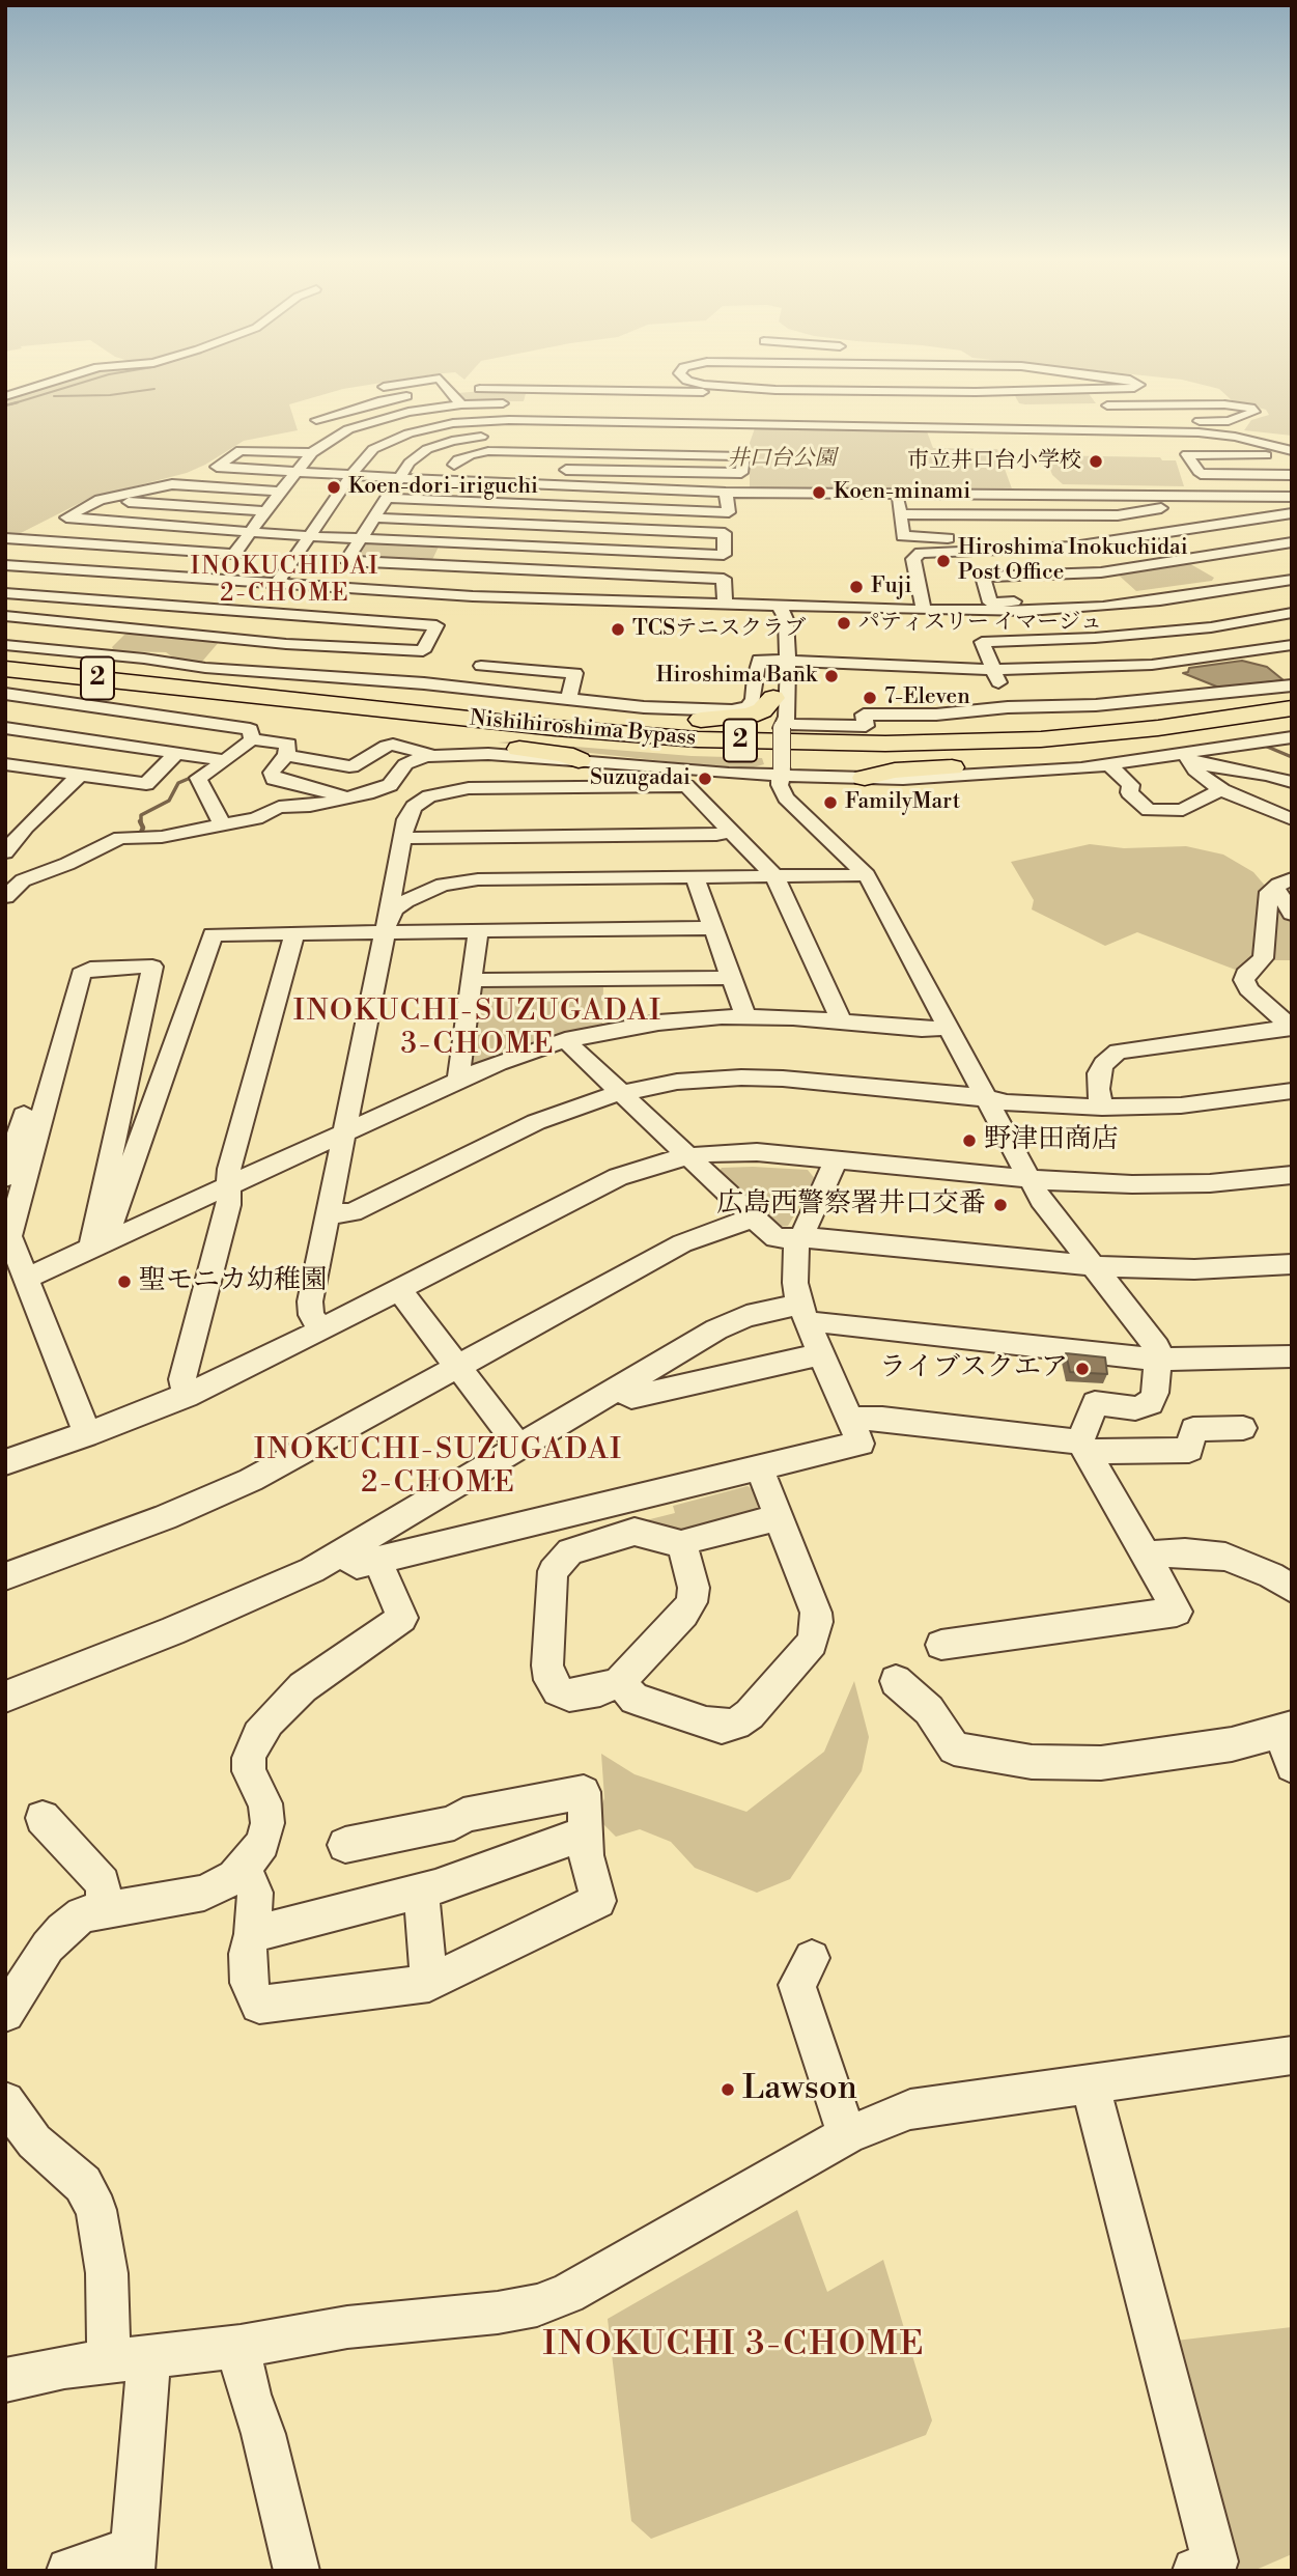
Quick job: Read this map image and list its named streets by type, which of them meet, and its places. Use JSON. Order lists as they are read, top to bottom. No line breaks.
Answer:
{"streets":{"highway":["2","Nishihiroshima Bypass"]},"districts":["INOKUCHIDAI 2-CHOME","INOKUCHI-SUZUGADAI 3-CHOME","INOKUCHI-SUZUGADAI 2-CHOME","INOKUCHI 3-CHOME"],"parks":["井口台公園"],"places":["市立井口台小学校","Koen-dori-iriguchi","Koen-minami","Hiroshima Inokuchidai Post Office","Fuji","パティスリー イマージュ","TCSテニスクラブ","Hiroshima Bank","7-Eleven","Suzugadai","FamilyMart","野津田商店","広島西警察署井口交番","聖モニカ幼稚園","ライブスクエア","Lawson"]}
